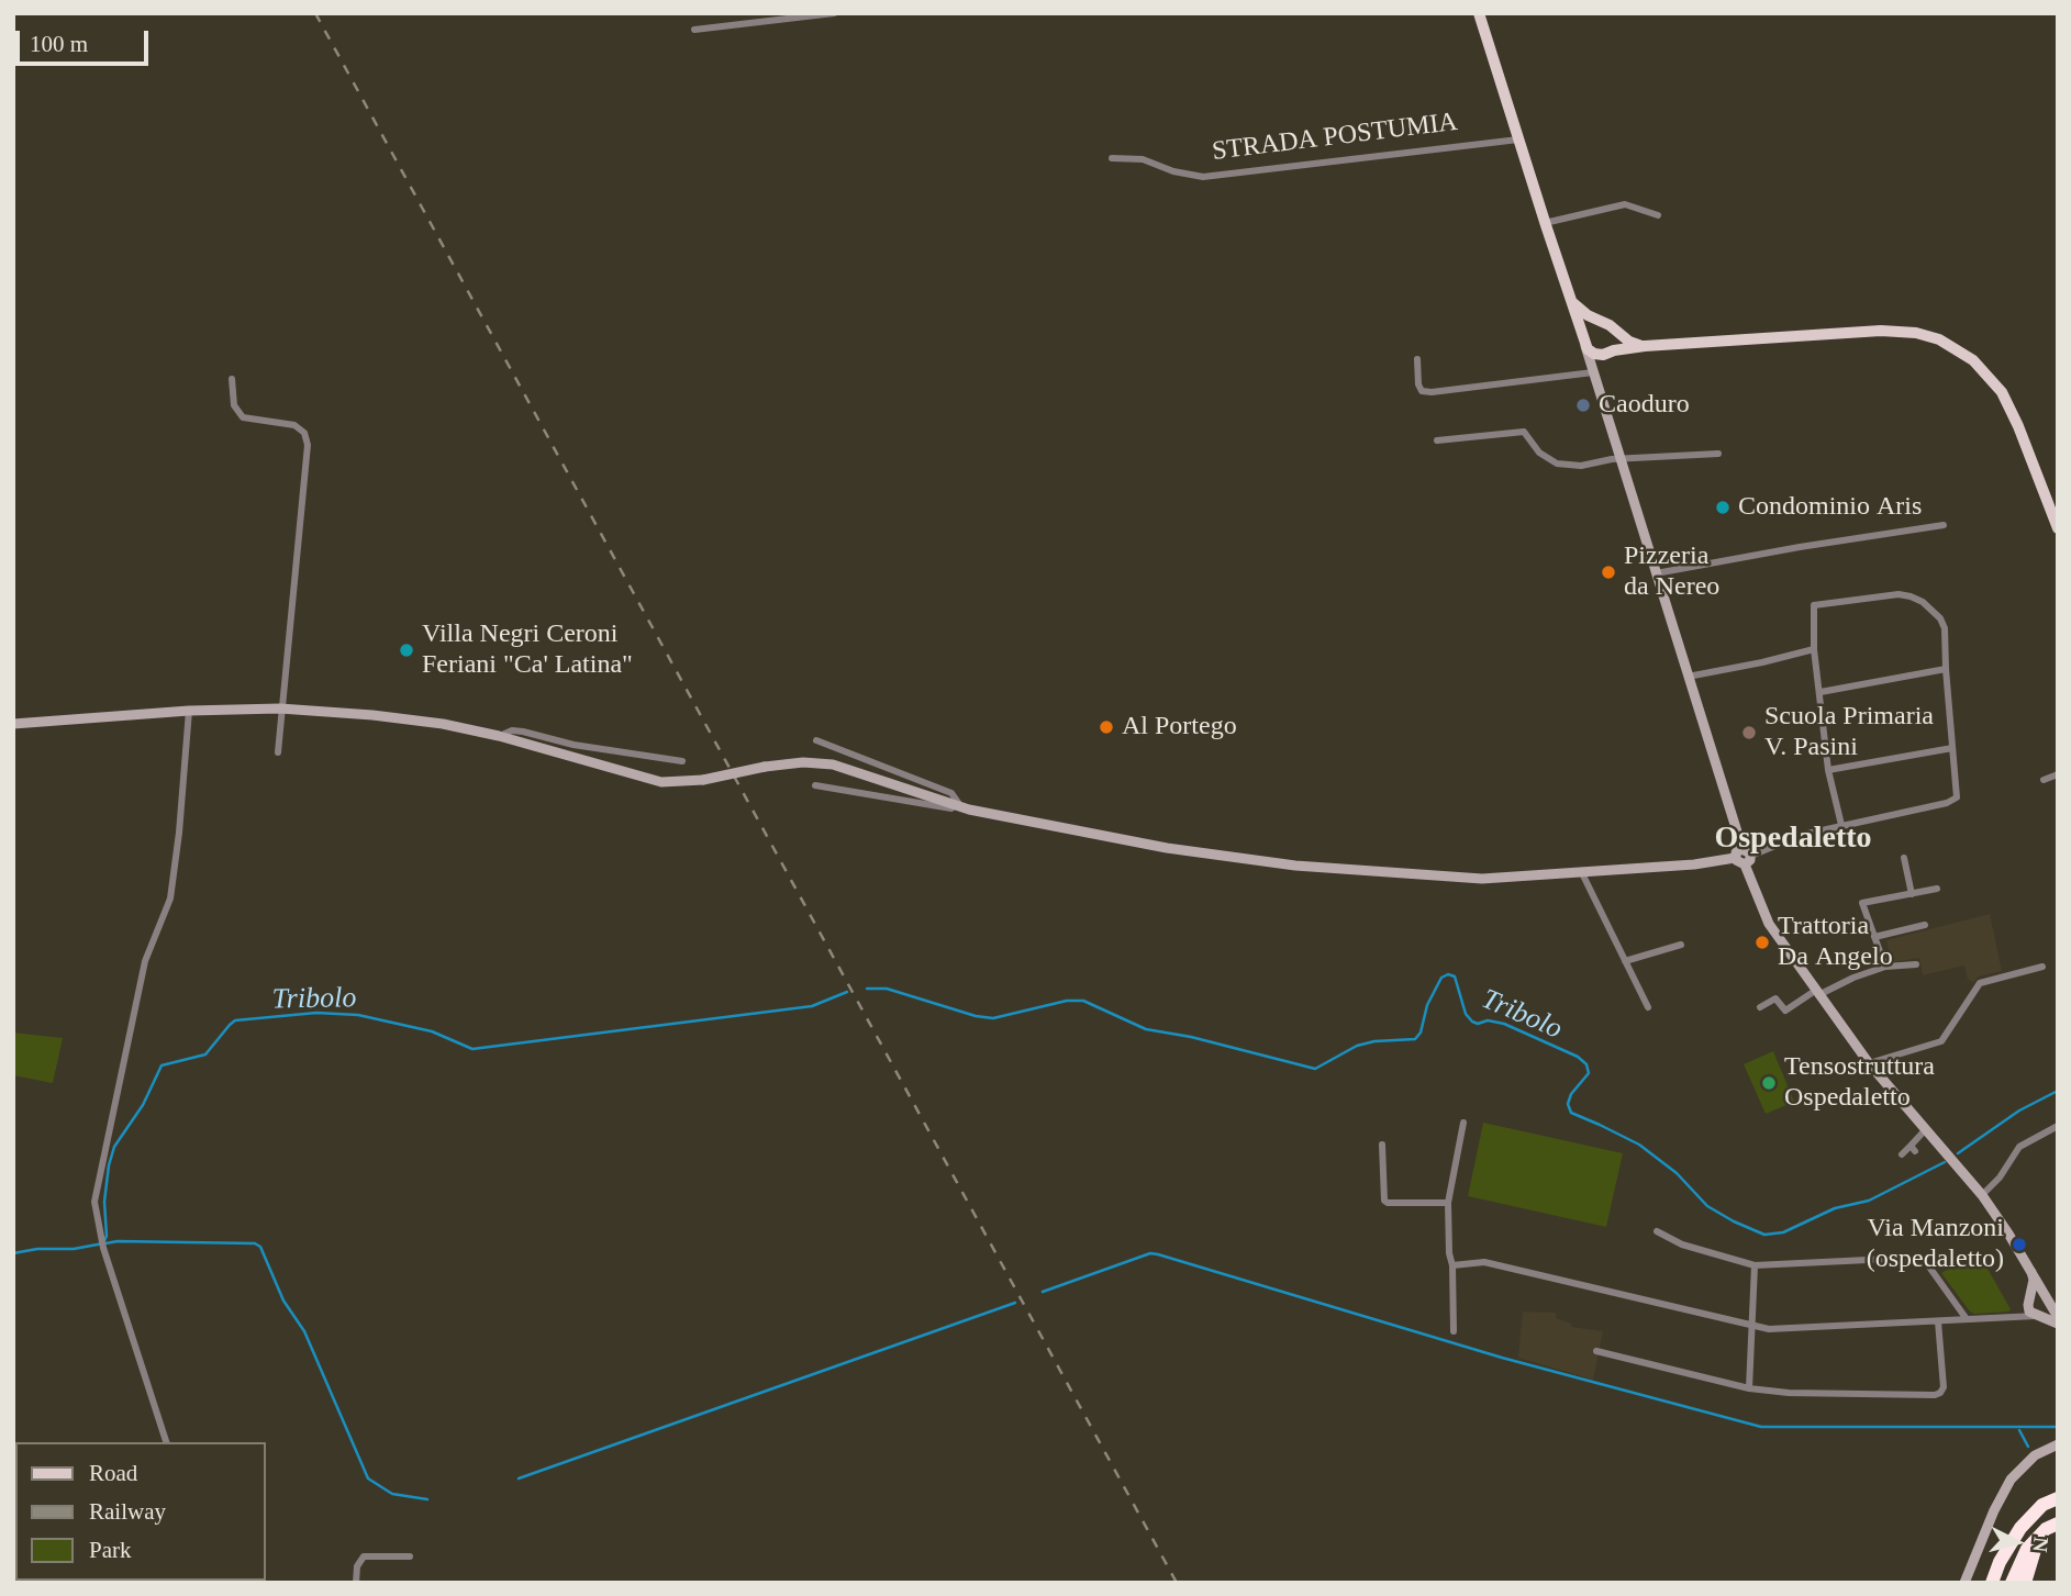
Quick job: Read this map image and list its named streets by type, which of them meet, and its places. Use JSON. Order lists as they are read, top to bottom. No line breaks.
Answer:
{"streets":{"street":["STRADA POSTUMIA"]},"districts":["Ospedaletto"],"water":["Tribolo"],"places":["Caoduro","Condominio Aris","Pizzeria da Nereo","Villa Negri Ceroni Feriani \"Ca' Latina\"","Al Portego","Scuola Primaria V. Pasini","Trattoria Da Angelo","Tensostruttura Ospedaletto","Via Manzoni (ospedaletto)"],"legend":["Road","Railway","Park"],"scale_bar":"100 m","north":"right"}
